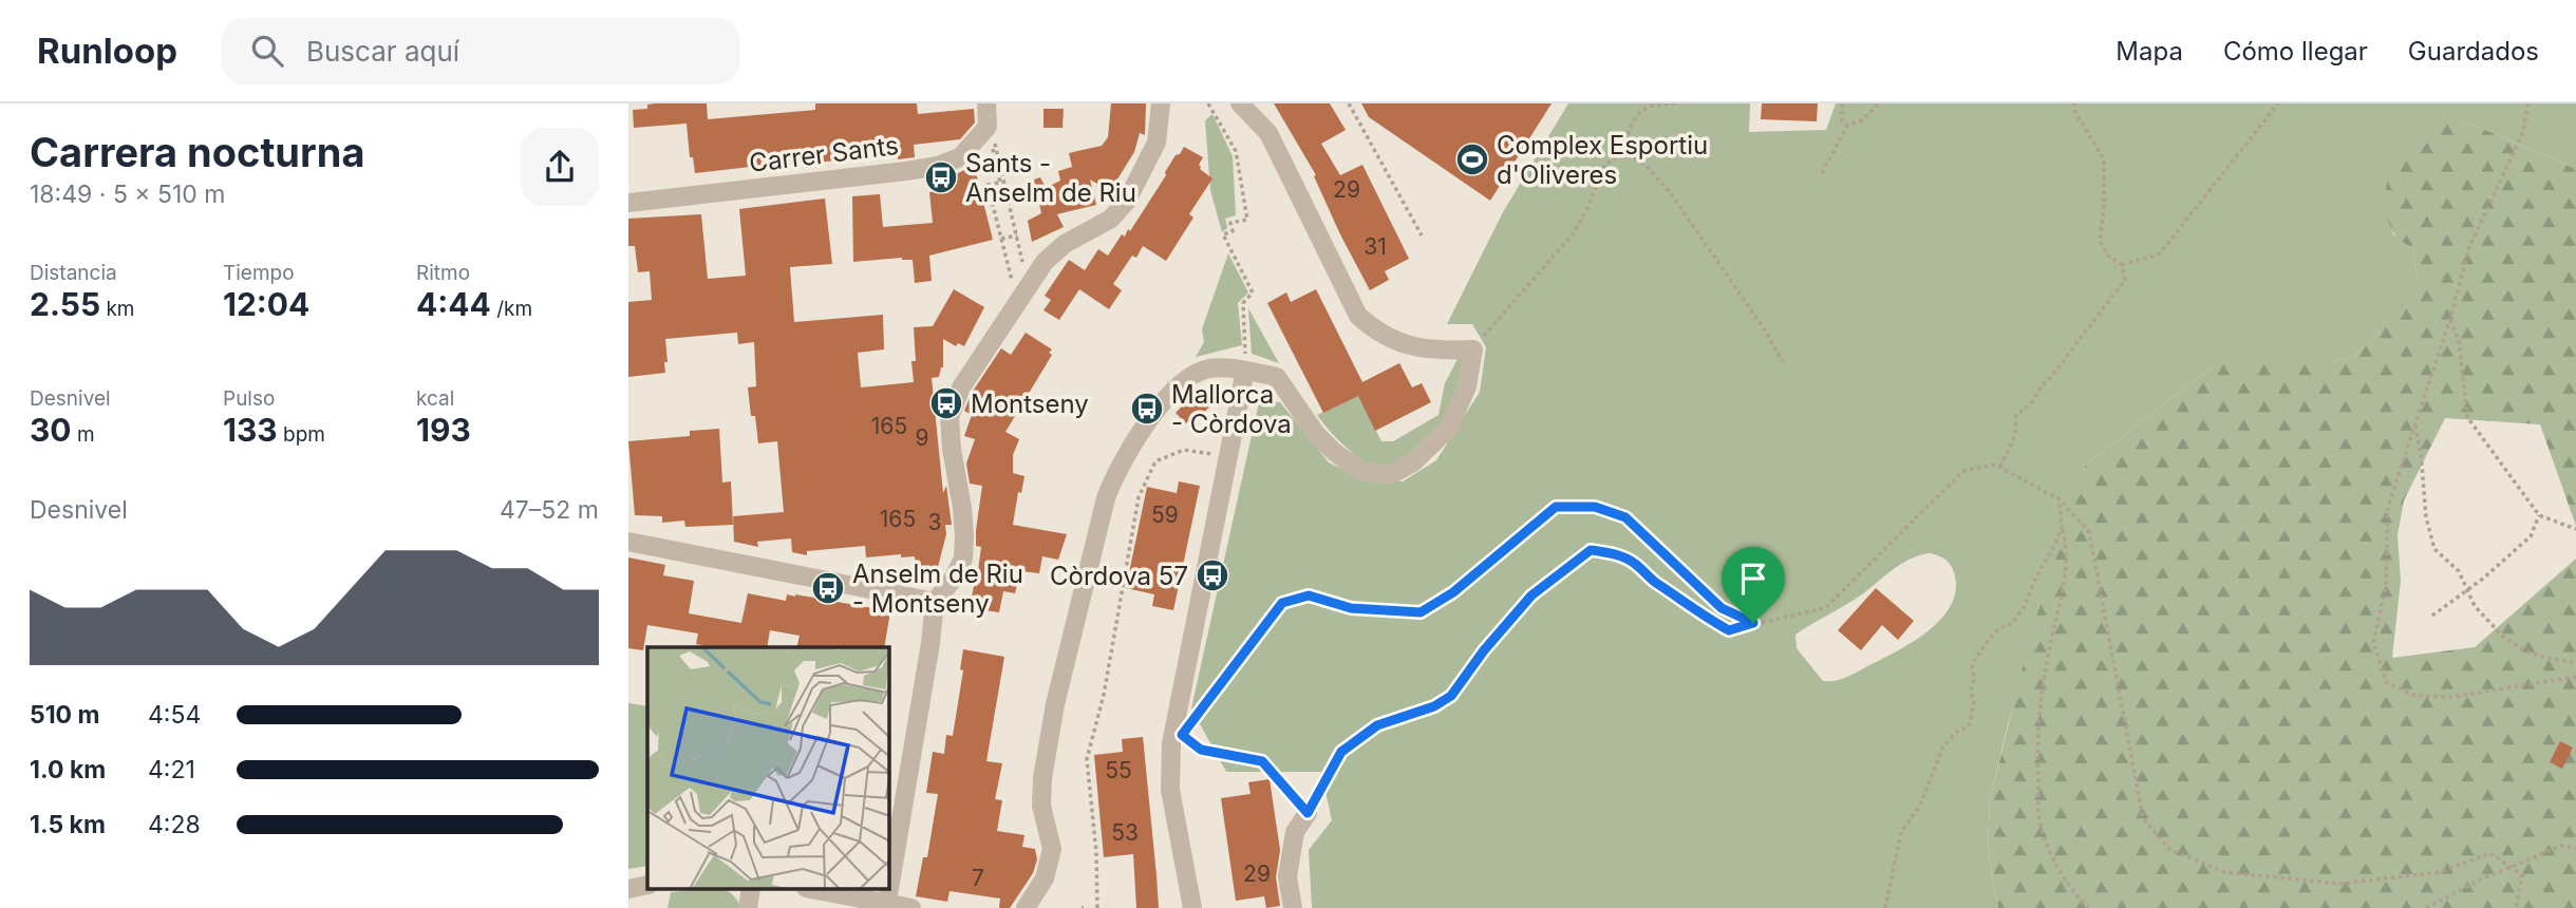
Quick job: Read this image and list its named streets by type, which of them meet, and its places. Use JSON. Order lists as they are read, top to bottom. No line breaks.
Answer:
{"streets":{"street":["Carrer Sants"]},"places":{"sports":["Complex Esportiu d'Oliveres"],"bus stop":["Sants - Anselm de Riu","Montseny","Mallorca - Còrdova","Còrdova 57","Anselm de Riu - Montseny"]},"house_numbers":["29","31","165","9","59","165","3","55","53","29","7"],"page":{"header":"Runloop","search":"Buscar aquí","nav":["Mapa","Cómo llegar","Guardados"],"heading":["Carrera nocturna","18:49 · 5 × 510 m"],"stats":[["Distancia","2.55 km"],["Tiempo","12:04"],["Ritmo","4:44 /km"],["Desnivel","30 m"],["Pulso","133 bpm"],["kcal","193"]],"chart":["Desnivel","47–52 m"],"list":[{"name":"510 m","note":"4:54"},{"name":"1.0 km","note":"4:21"},{"name":"1.5 km","note":"4:28"}]}}
